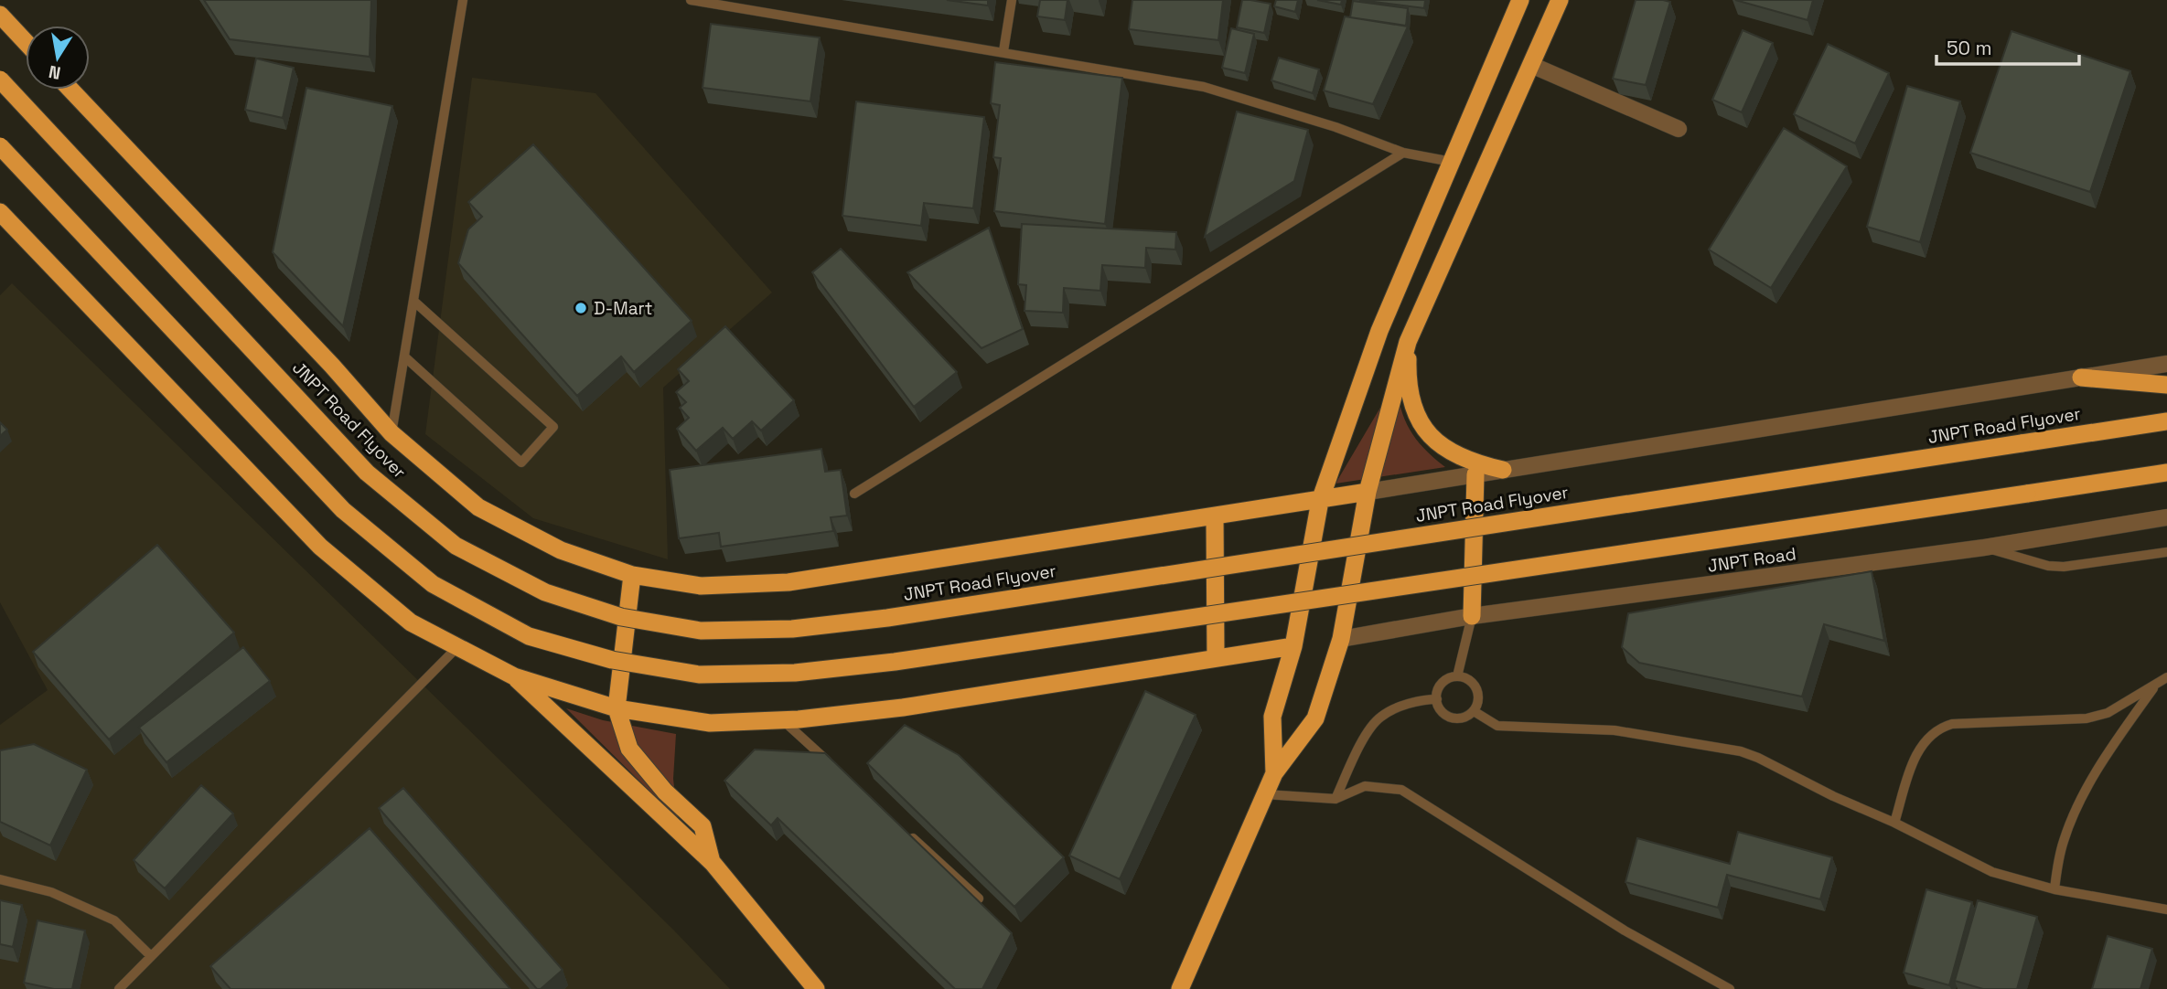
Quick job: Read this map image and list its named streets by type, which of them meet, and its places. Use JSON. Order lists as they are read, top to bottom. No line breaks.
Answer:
{"streets":{"highway":["JNPT Road Flyover"],"street":["JNPT Road"]},"places":["D-Mart"],"scale_bar":"50 m","north":"bottom"}
